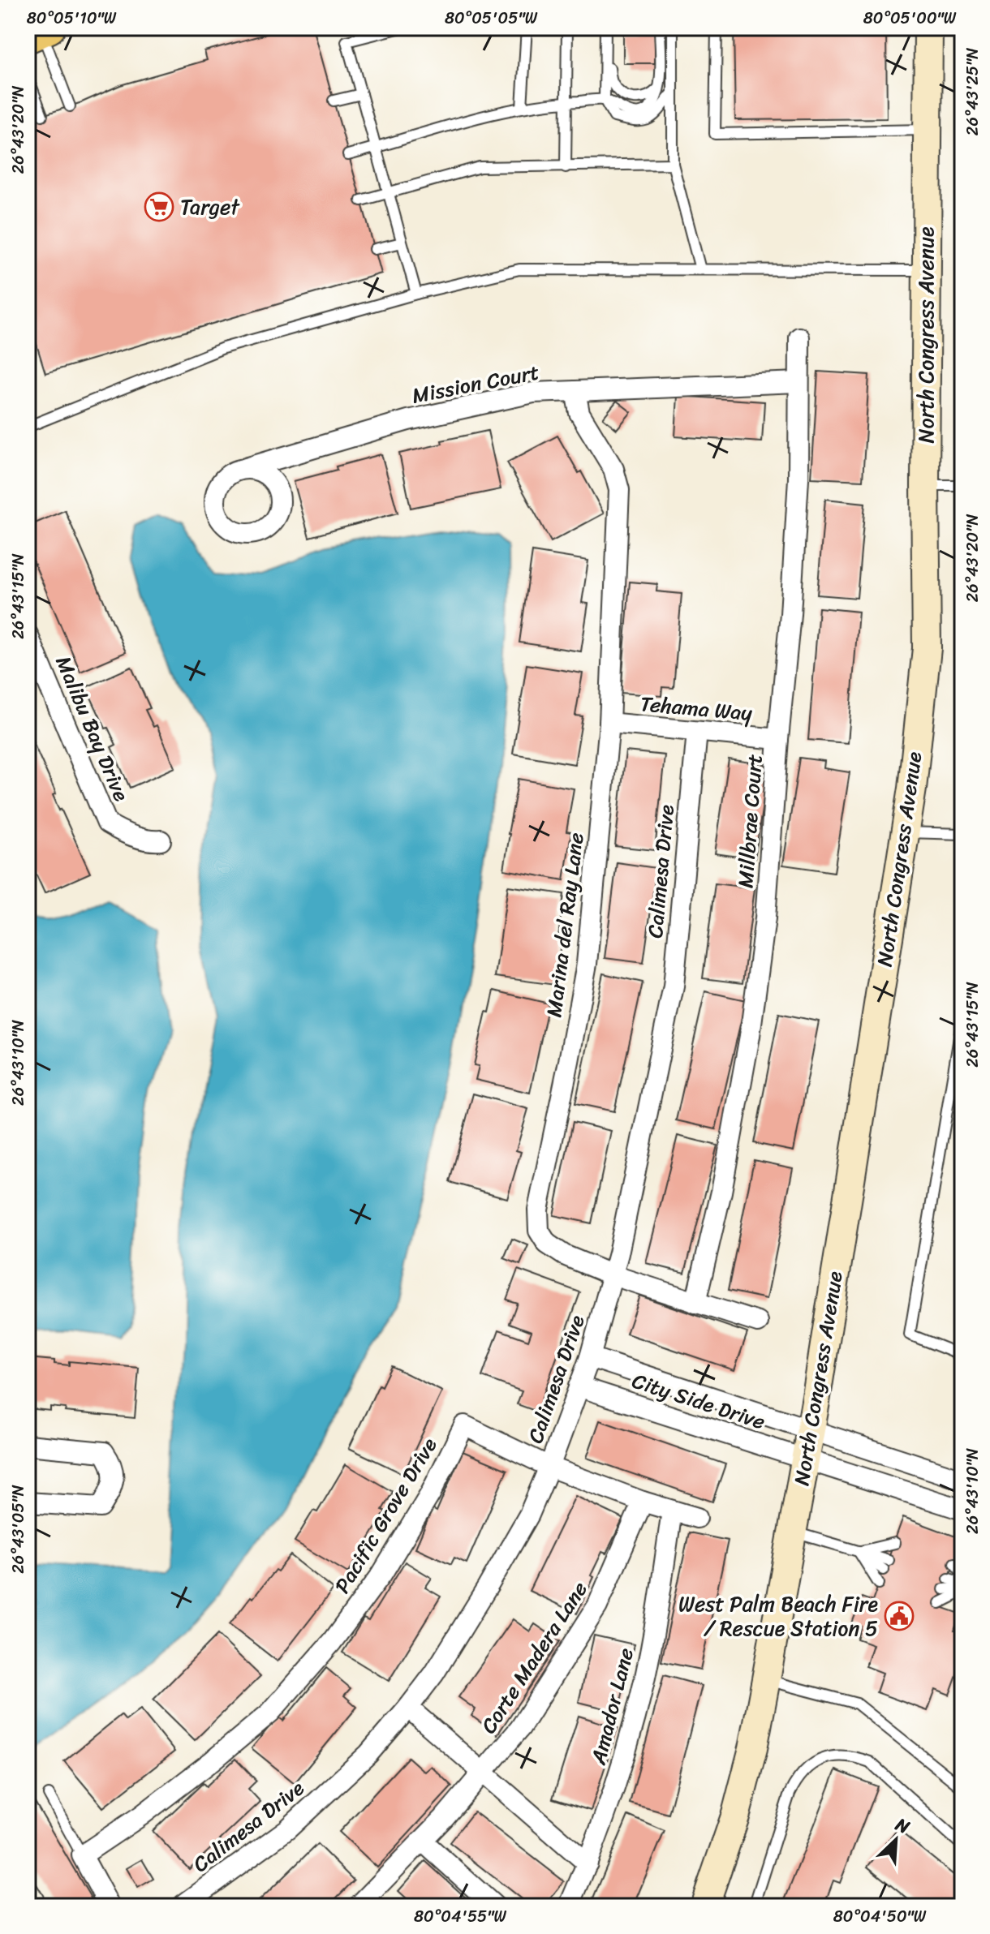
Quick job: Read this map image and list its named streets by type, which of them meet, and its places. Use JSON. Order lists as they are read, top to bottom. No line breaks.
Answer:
{"streets":{"street":["North Congress Avenue","Mission Court","Tehama Way","Malibu Bay Drive","Millbrae Court","Calimesa Drive","Marina del Ray Lane","City Side Drive","Pacific Grove Drive","Corte Madera Lane","Amador Lane"]},"crossings":[["North Congress Avenue","City Side Drive"],["Mission Court","Millbrae Court"],["Mission Court","Marina del Ray Lane"],["Tehama Way","Millbrae Court"],["Tehama Way","Calimesa Drive"],["Tehama Way","Marina del Ray Lane"],["Millbrae Court","Marina del Ray Lane"],["Calimesa Drive","Marina del Ray Lane"],["Calimesa Drive","City Side Drive"],["Calimesa Drive","Pacific Grove Drive"],["Pacific Grove Drive","Corte Madera Lane"],["Pacific Grove Drive","Amador Lane"]],"places":{"supermarket":["Target"],"public building":["West Palm Beach Fire / Rescue Station 5"]},"north":"top right","coordinates":["80°05'10\"W","80°05'05\"W","80°05'00\"W","26°43'25\"N","26°43'20\"N","26°43'15\"N","26°43'10\"N","26°43'05\"N","80°04'55\"W","80°04'50\"W"]}
